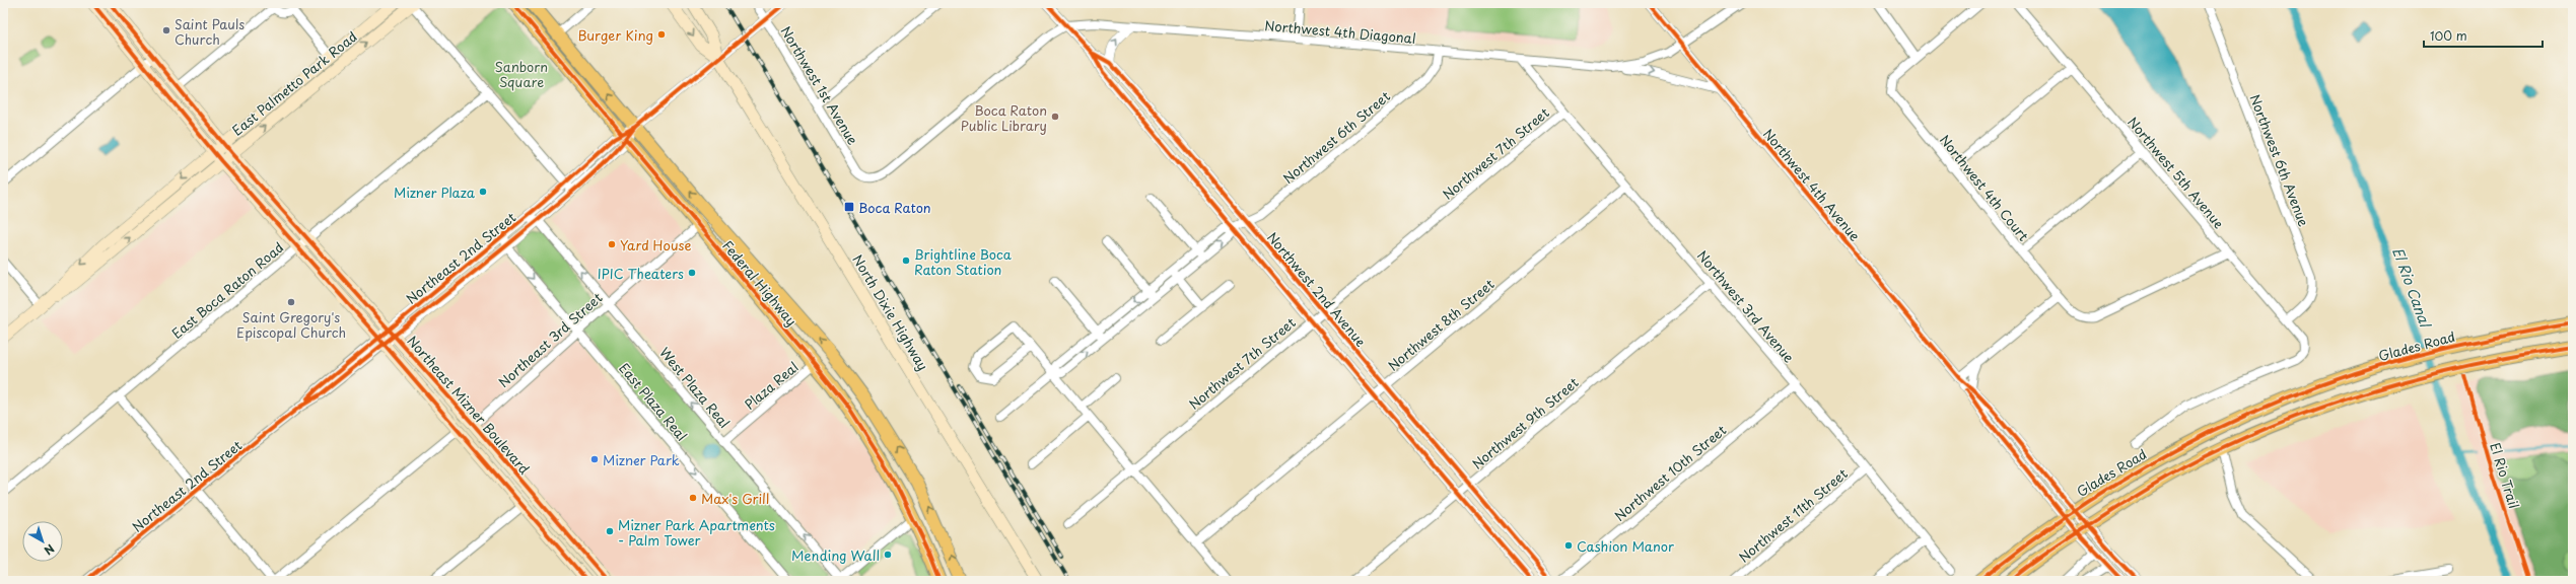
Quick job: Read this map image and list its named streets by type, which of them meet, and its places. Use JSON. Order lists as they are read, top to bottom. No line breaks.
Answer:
{"streets":{"main road":["East Palmetto Park Road","Federal Highway","North Dixie Highway","Glades Road","Northeast Mizner Boulevard"],"street":["Northwest 4th Diagonal","Northwest 1st Avenue","Northwest 6th Street","Northwest 7th Street","Northwest 6th Avenue","Northwest 5th Avenue","Northwest 4th Avenue","Northwest 4th Court","Northeast 2nd Street","Northwest 2nd Avenue","East Boca Raton Road","Northwest 3rd Avenue","Northwest 8th Street","Northeast 3rd Street","Plaza Real","West Plaza Real","East Plaza Real","Northwest 9th Street","Northwest 10th Street","Northwest 11th Street"],"cycle path":["El Rio Trail"]},"crossings":[["Northwest 4th Diagonal","Northwest 1st Avenue"],["Northwest 4th Diagonal","Northwest 6th Street"],["Northwest 4th Diagonal","Northwest 4th Avenue"],["Northwest 4th Diagonal","Northwest 2nd Avenue"],["Northwest 4th Diagonal","Northwest 3rd Avenue"],["East Palmetto Park Road","Northeast Mizner Boulevard"],["Northwest 1st Avenue","Northeast 2nd Street"],["Northwest 1st Avenue","Northwest 2nd Avenue"],["Northwest 6th Street","Northwest 2nd Avenue"],["Northwest 7th Street","Northwest 2nd Avenue"],["Northwest 7th Street","Northwest 3rd Avenue"],["Northwest 6th Avenue","Northwest 5th Avenue"],["Northwest 4th Avenue","Glades Road"],["Northeast 2nd Street","Federal Highway"],["Northeast 2nd Street","North Dixie Highway"],["Northeast 2nd Street","West Plaza Real"],["Northeast 2nd Street","East Plaza Real"],["Northeast 2nd Street","Northeast Mizner Boulevard"],["Federal Highway","Northeast 3rd Street"],["Federal Highway","Plaza Real"],["Northwest 2nd Avenue","Northwest 8th Street"],["Northwest 2nd Avenue","Northwest 9th Street"],["East Boca Raton Road","Northeast Mizner Boulevard"],["Northwest 3rd Avenue","Northwest 8th Street"],["Northwest 3rd Avenue","Northwest 9th Street"],["Northwest 3rd Avenue","Northwest 10th Street"],["Northwest 3rd Avenue","Northwest 11th Street"],["Northeast 3rd Street","West Plaza Real"],["Northeast 3rd Street","East Plaza Real"],["Northeast 3rd Street","Northeast Mizner Boulevard"],["Plaza Real","West Plaza Real"]],"one_way":["West Plaza Real","East Plaza Real"],"water":["El Rio Canal"],"parks":["Sanborn Square"],"places":{"other":["Saint Pauls Church","Burger King","Boca Raton Public Library","Mizner Plaza","Yard House","Brightline Boca Raton Station","IPIC Theaters","Saint Gregory's Episcopal Church","Mizner Park","Max's Grill","Mizner Park Apartments - Palm Tower","Cashion Manor","Mending Wall"],"transit":["Boca Raton"]},"scale_bar":"100 m","north":"bottom right"}
